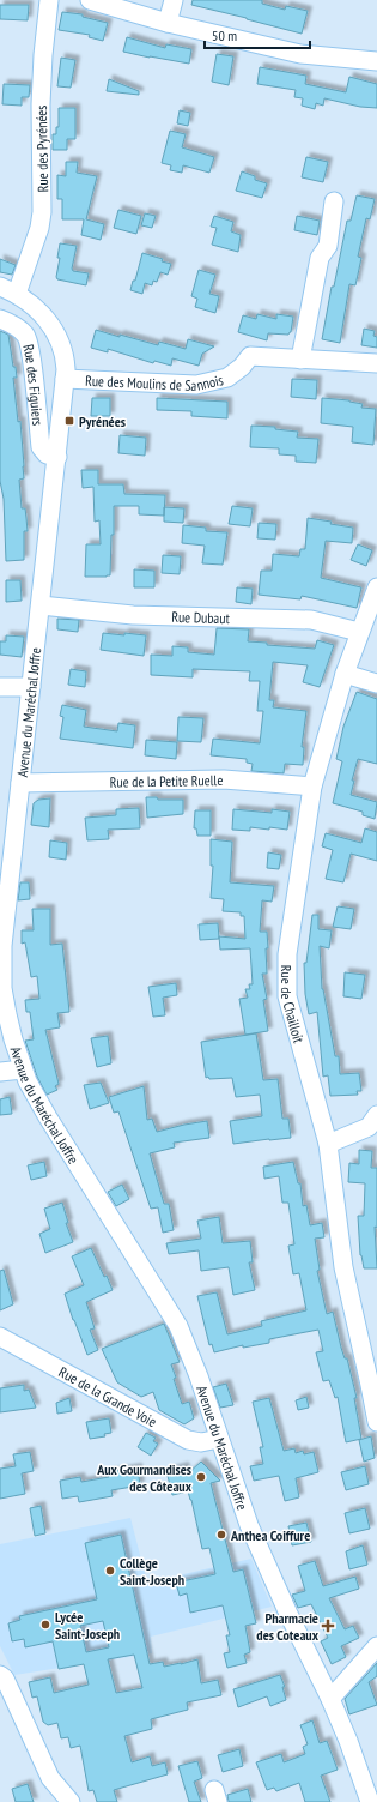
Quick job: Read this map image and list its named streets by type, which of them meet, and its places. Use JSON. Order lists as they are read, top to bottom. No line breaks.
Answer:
{"streets":{"street":["Rue des Pyrénées","Rue des Moulins de Sannois","Rue des Figuiers","Rue Dubaut","Avenue du Maréchal Joffre","Rue de la Petite Ruelle","Rue de Chailloit","Rue de la Grande Voie"]},"crossings":[["Rue des Pyrénées","Avenue du Maréchal Joffre"],["Rue des Moulins de Sannois","Avenue du Maréchal Joffre"],["Rue des Figuiers","Avenue du Maréchal Joffre"],["Rue Dubaut","Avenue du Maréchal Joffre"],["Rue Dubaut","Rue de Chailloit"],["Avenue du Maréchal Joffre","Rue de la Petite Ruelle"],["Avenue du Maréchal Joffre","Rue de la Grande Voie"],["Rue de la Petite Ruelle","Rue de Chailloit"]],"places":{"transit":["Pyrénées"],"other":["Aux Gourmandises des Côteaux","Anthea Coiffure","Collège Saint-Joseph","Lycée Saint-Joseph"],"health":["Pharmacie des Coteaux"]},"scale_bar":"50 m"}
